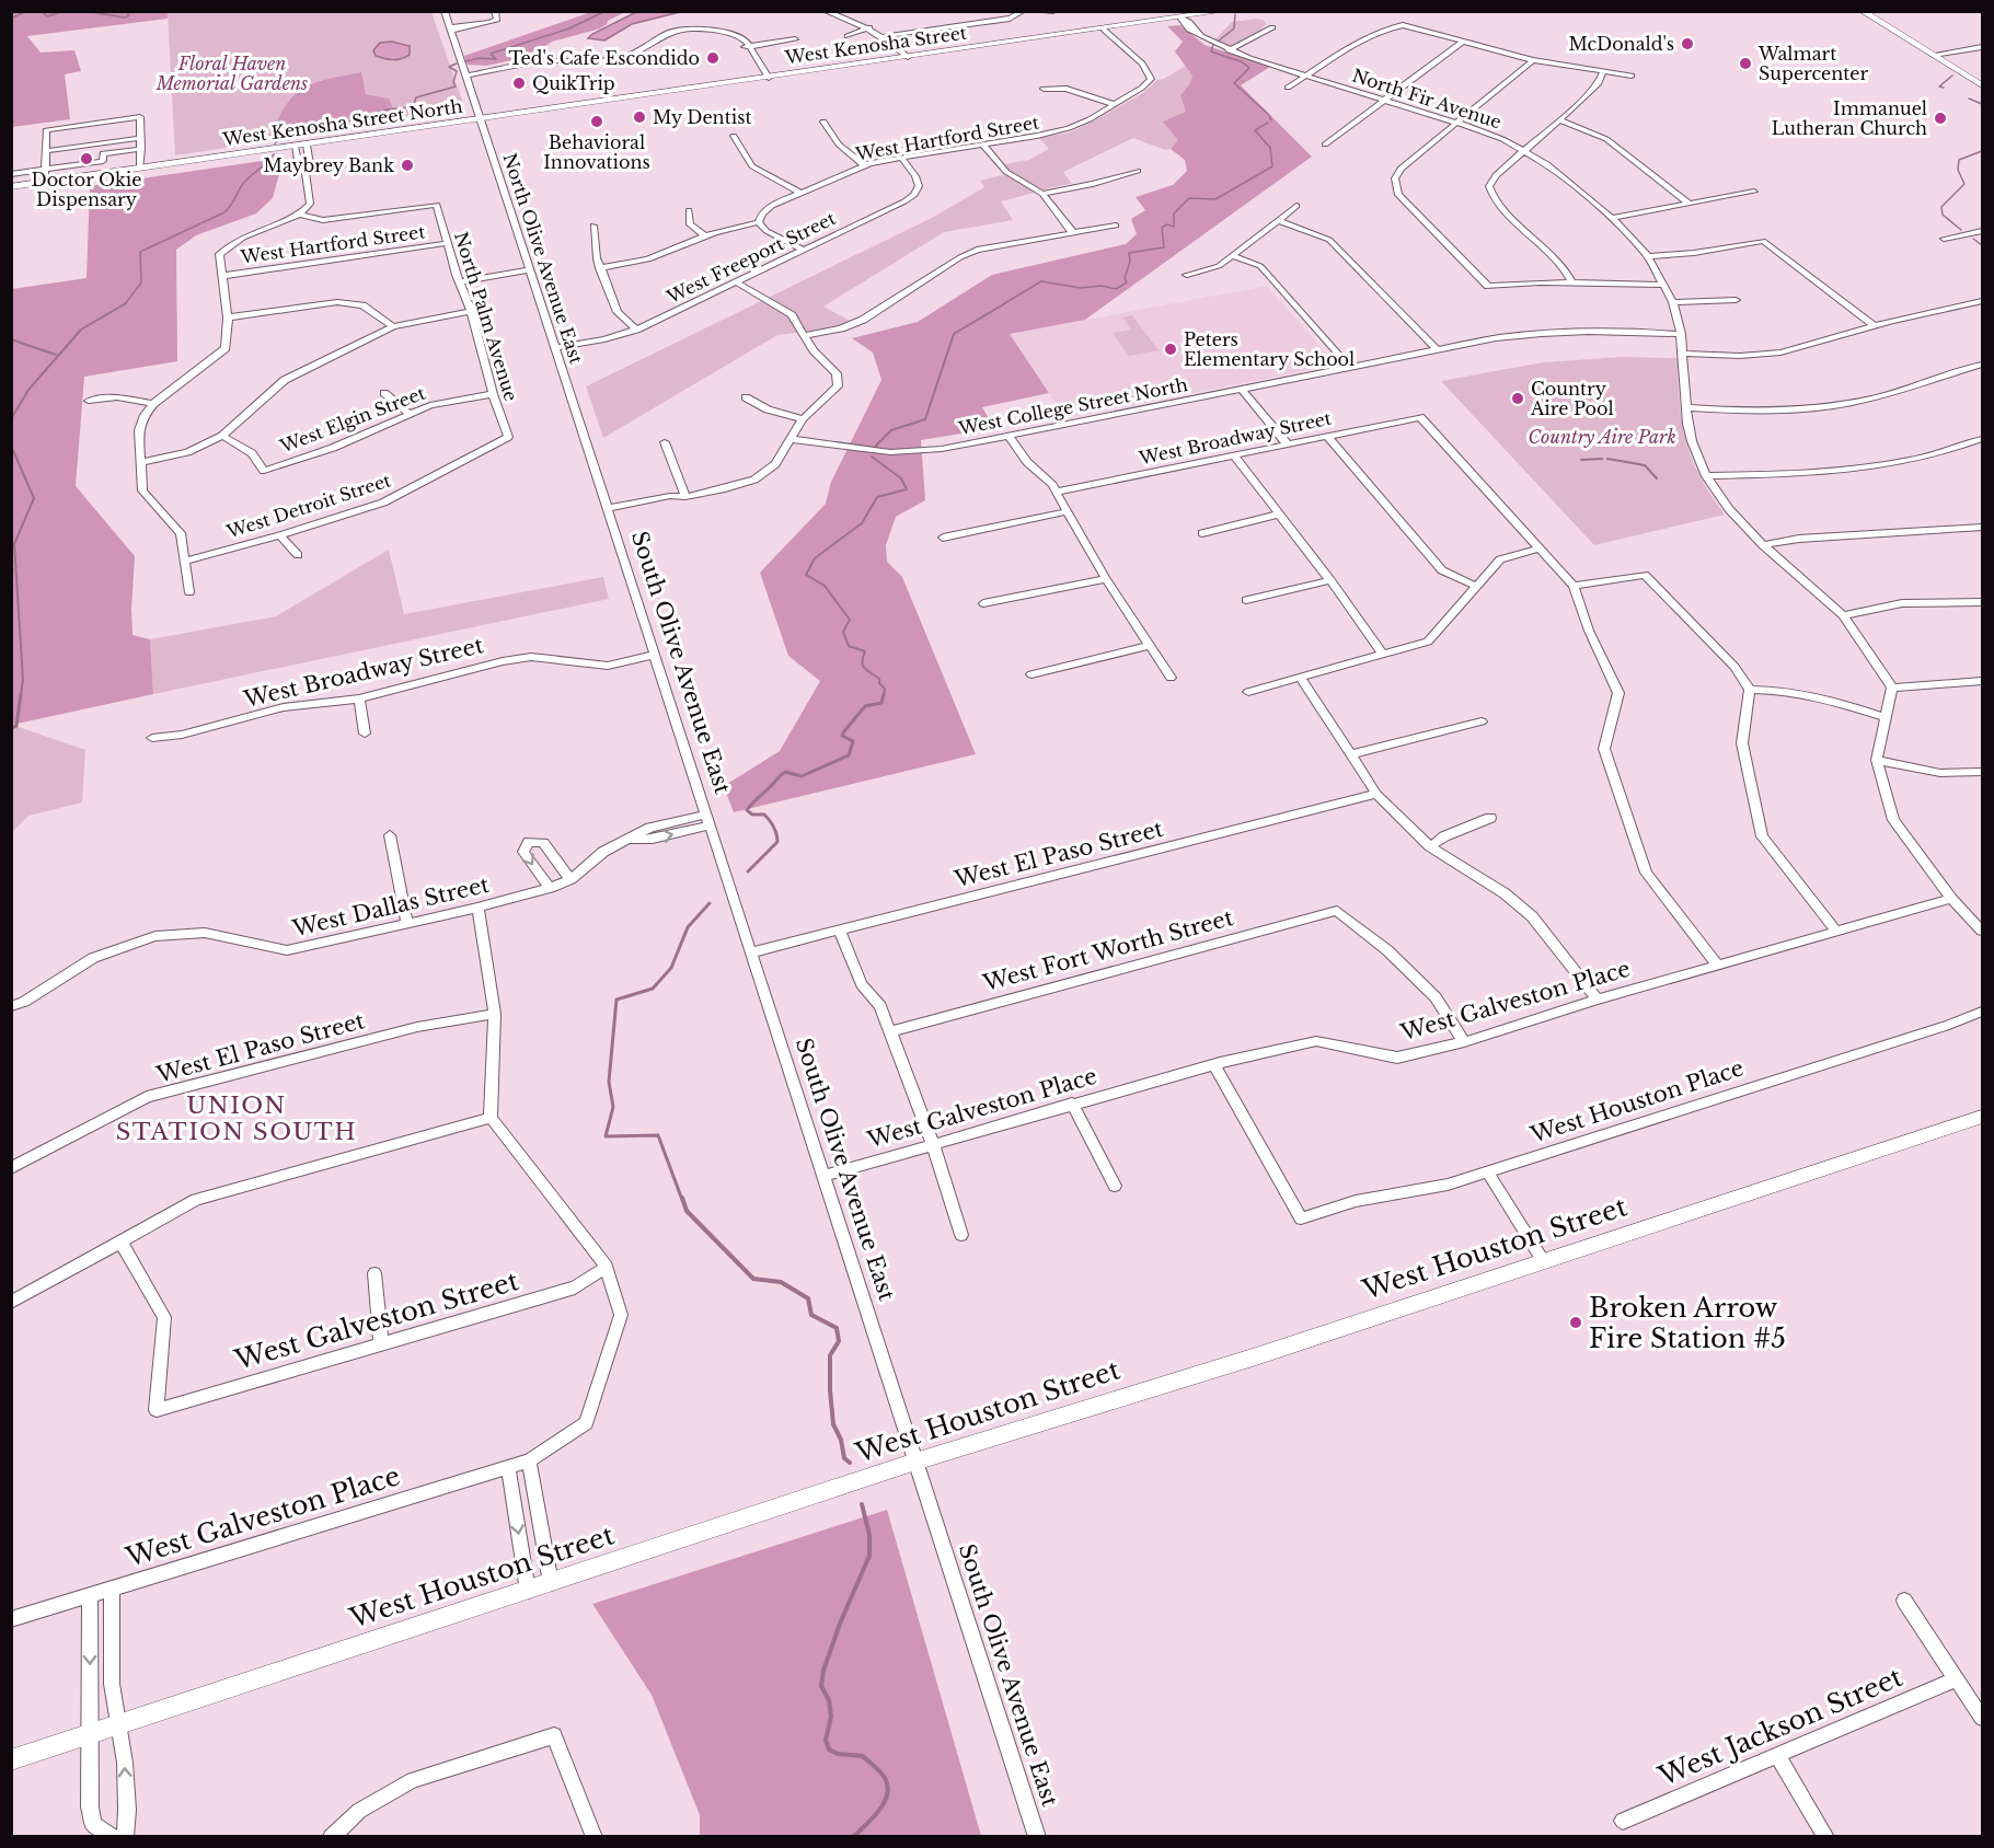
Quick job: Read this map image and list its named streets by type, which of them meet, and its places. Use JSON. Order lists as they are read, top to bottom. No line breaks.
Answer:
{"streets":{"main road":["West Kenosha Street","West Kenosha Street North","West Houston Street"],"street":["North Fir Avenue","West Hartford Street","West Freeport Street","North Olive Avenue East","North Palm Avenue","West College Street North","West Elgin Street","West Broadway Street","West Detroit Street","South Olive Avenue East","West El Paso Street","West Dallas Street","West Fort Worth Street","West Galveston Place","West Houston Place","West Galveston Street","West Jackson Street"]},"crossings":[["West Kenosha Street","North Fir Avenue"],["West Kenosha Street","West Kenosha Street North"],["West Kenosha Street","West Hartford Street"],["North Fir Avenue","West College Street North"],["West Kenosha Street North","North Olive Avenue East"],["West Hartford Street","West Freeport Street"],["West Hartford Street","North Palm Avenue"],["West Freeport Street","North Olive Avenue East"],["North Olive Avenue East","South Olive Avenue East"],["North Palm Avenue","West Elgin Street"],["North Palm Avenue","West Detroit Street"],["West Broadway Street","South Olive Avenue East"],["South Olive Avenue East","West El Paso Street"],["South Olive Avenue East","West Dallas Street"],["South Olive Avenue East","West Galveston Place"],["South Olive Avenue East","West Houston Street"],["West Fort Worth Street","West Galveston Place"],["West Galveston Place","West Houston Place"],["West Galveston Place","West Galveston Street"]],"districts":["UNION STATION SOUTH"],"parks":["Floral Haven Memorial Gardens","Country Aire Park"],"places":["McDonald's","Ted's Cafe Escondido","Walmart Supercenter","QuikTrip","My Dentist","Immanuel Lutheran Church","Behavioral Innovations","Doctor Okie Dispensary","Maybrey Bank","Peters Elementary School","Country Aire Pool","Broken Arrow Fire Station #5"]}
